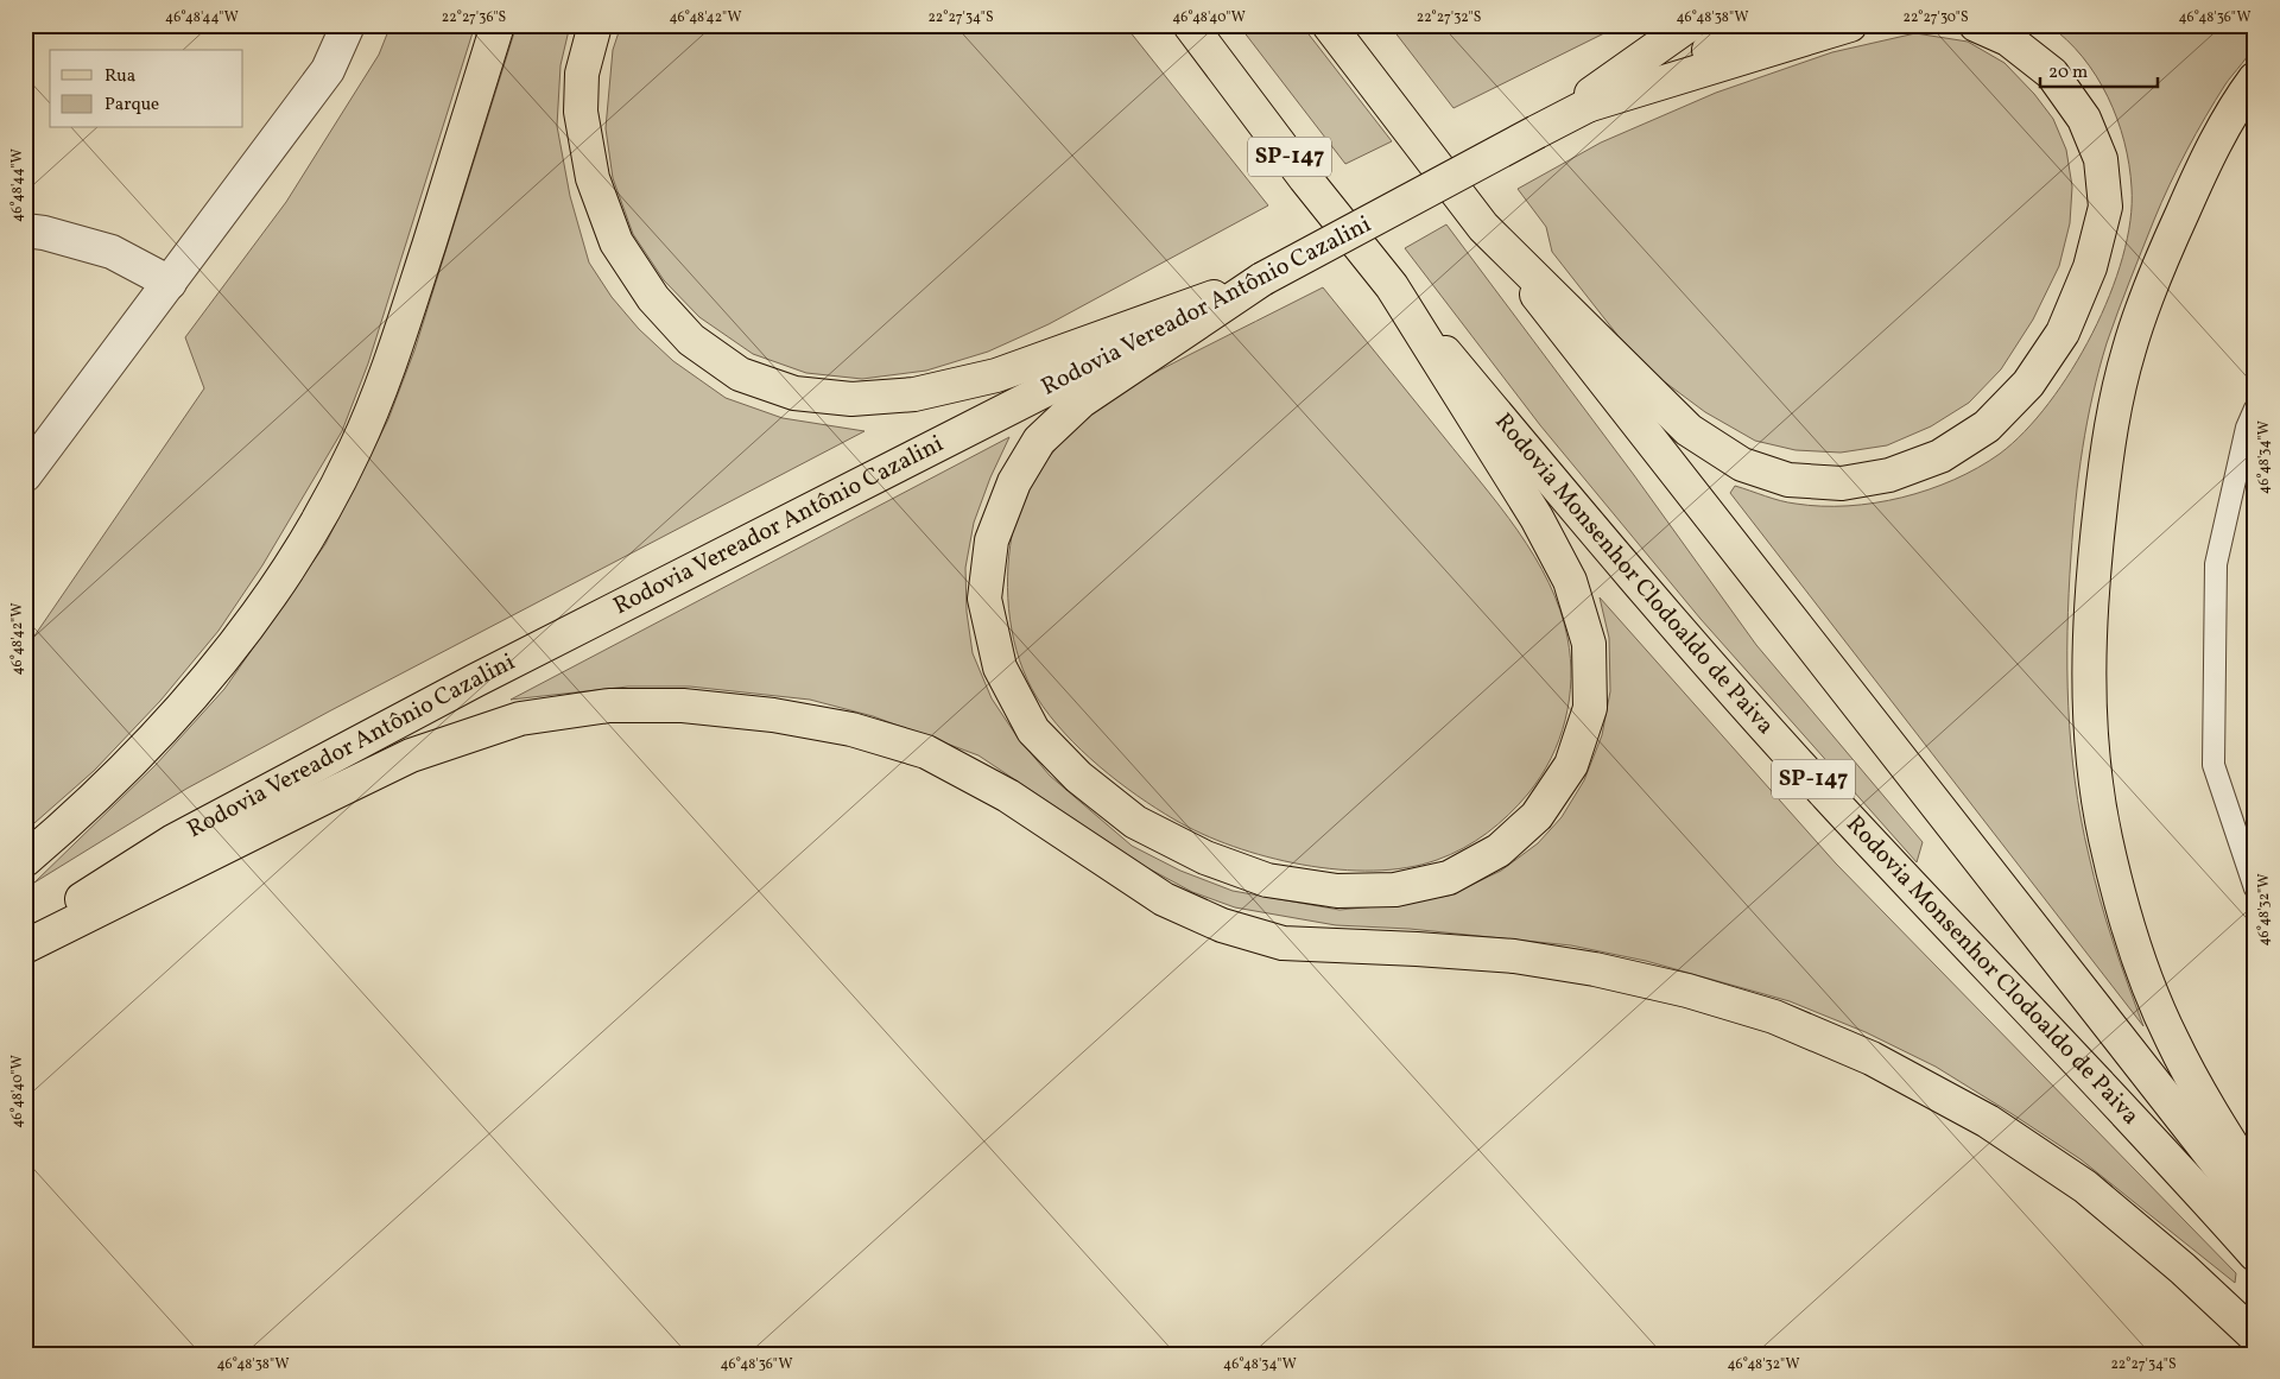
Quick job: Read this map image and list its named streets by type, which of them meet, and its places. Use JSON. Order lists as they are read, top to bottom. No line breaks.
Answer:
{"streets":{"main road":["SP-147","Rodovia Vereador Antônio Cazalini","Rodovia Monsenhor Clodoaldo de Paiva"]},"legend":["Rua","Parque"],"scale_bar":"20 m","coordinates":["46°48'44\"W","22°27'36\"S","46°48'42\"W","22°27'34\"S","46°48'40\"W","22°27'32\"S","46°48'38\"W","22°27'30\"S","46°48'36\"W","46°48'34\"W","46°48'32\"W"]}
